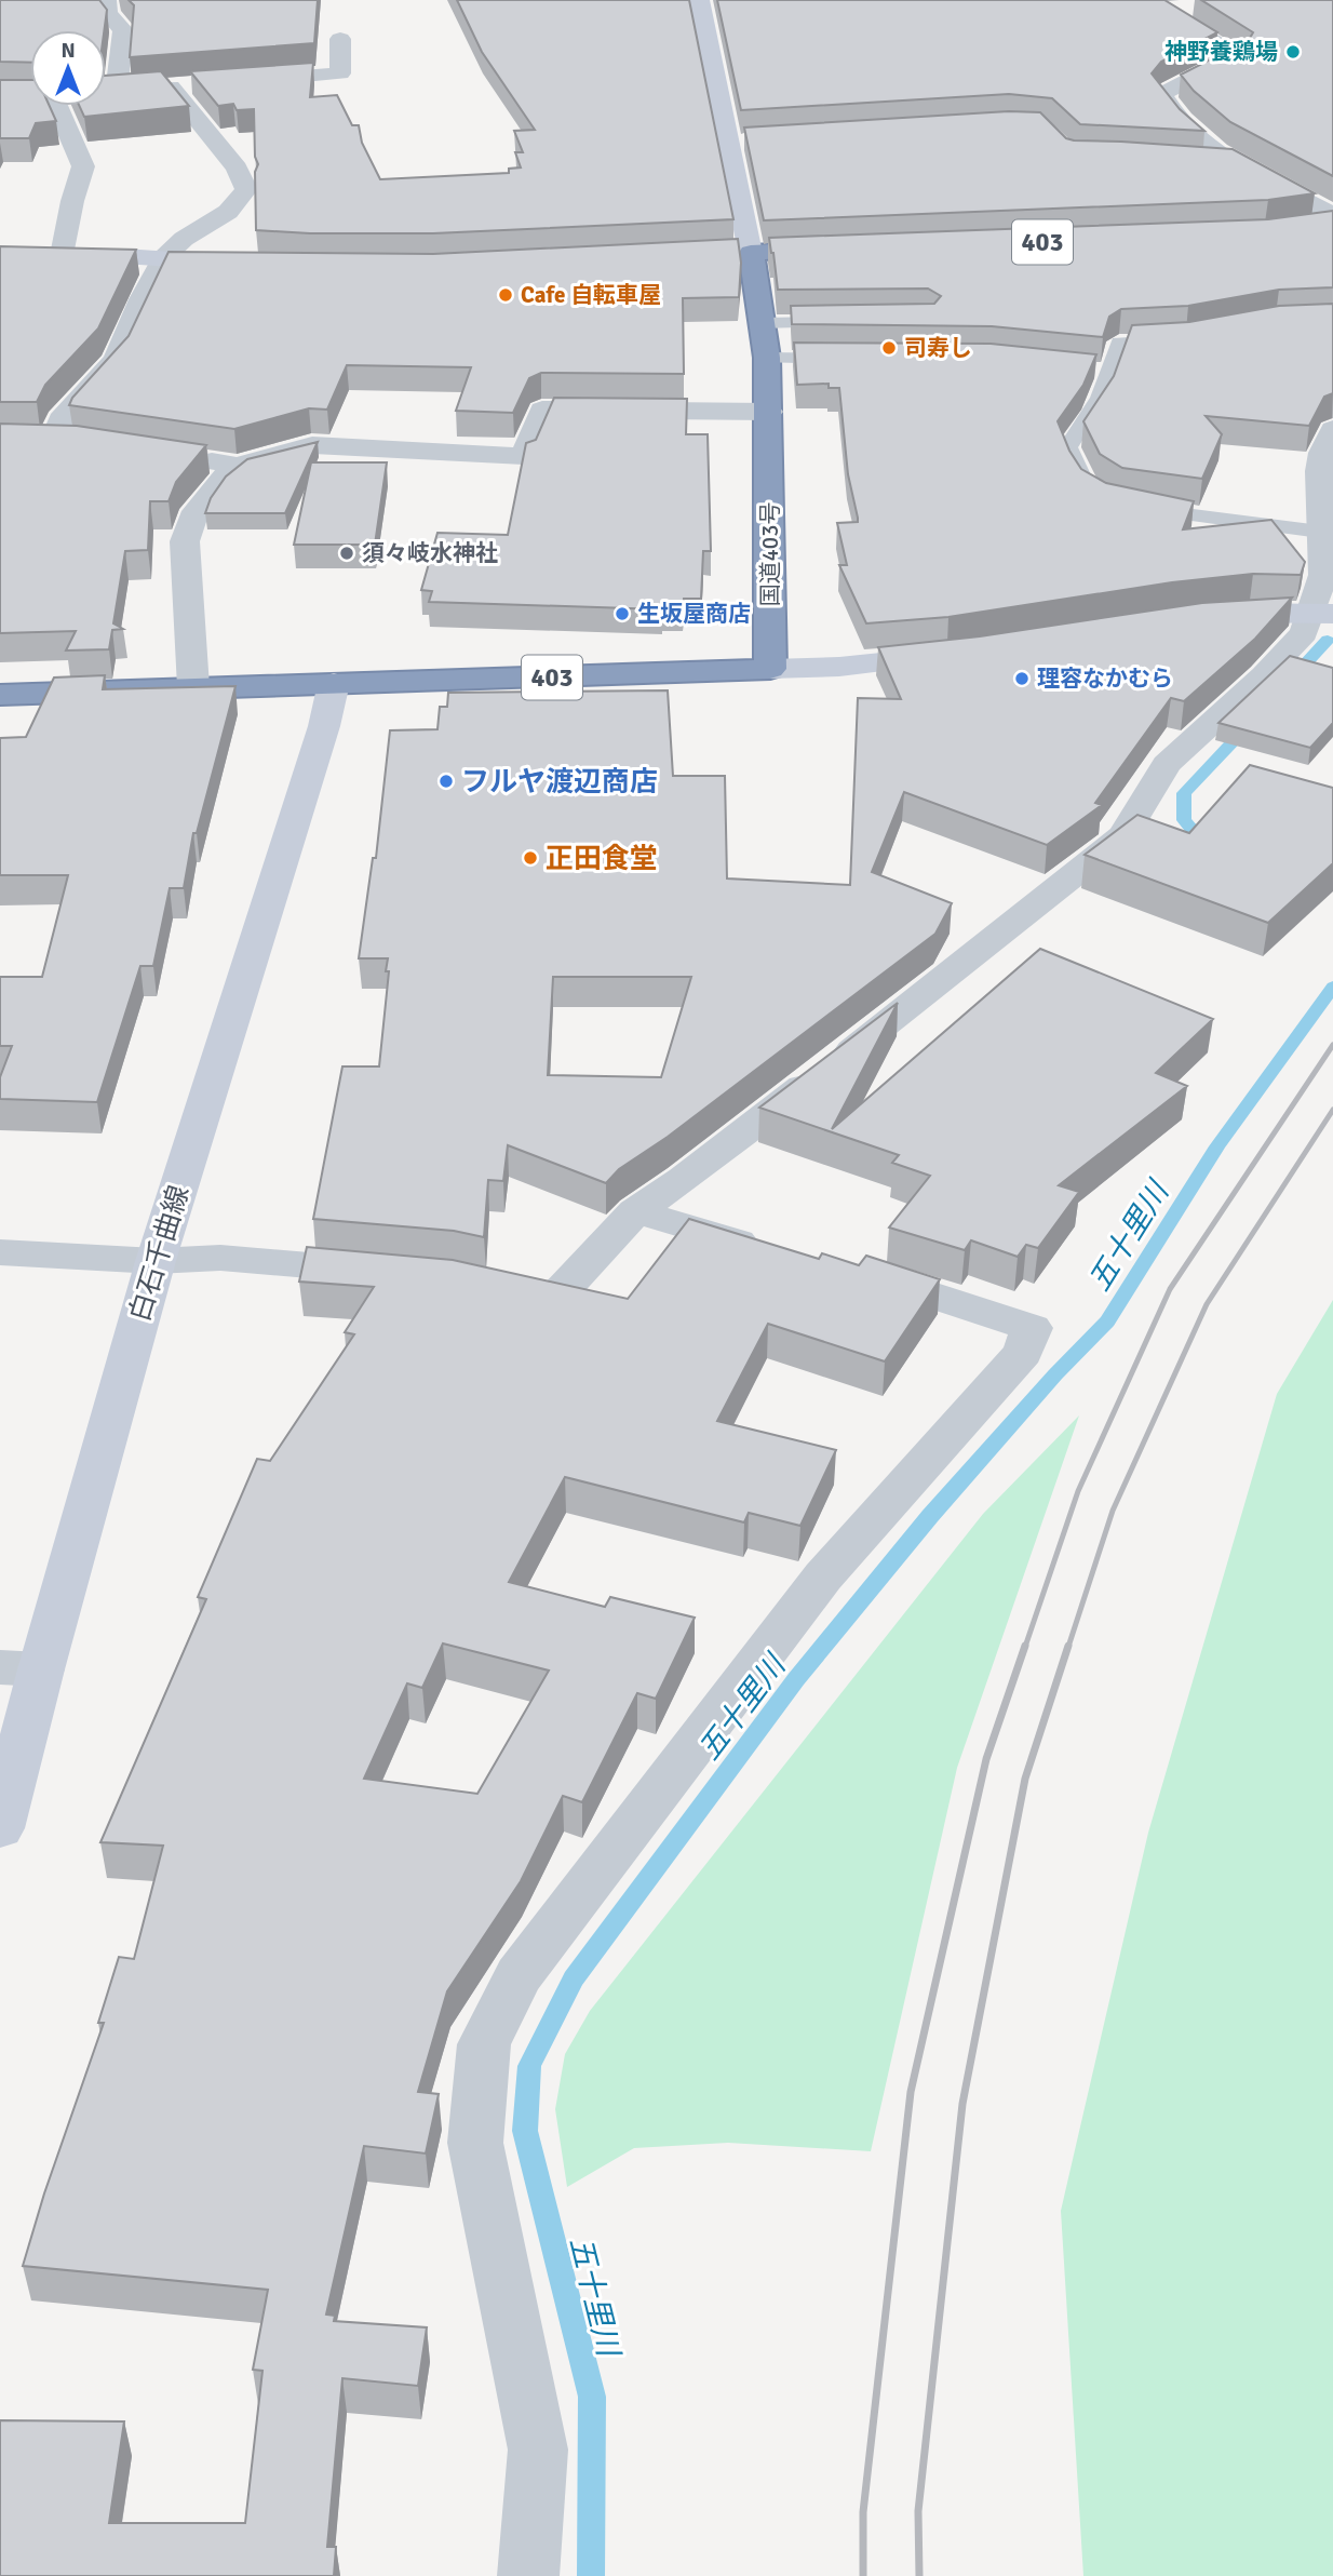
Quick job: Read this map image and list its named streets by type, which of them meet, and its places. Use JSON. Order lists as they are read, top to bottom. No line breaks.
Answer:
{"streets":{"highway":["403","国道403号"],"main road":["白石千曲線"]},"crossings":[["403","国道403号"],["403","白石千曲線"]],"water":["五十里川"],"places":["神野養鶏場","Cafe 自転車屋","司寿し","須々岐水神社","生坂屋商店","理容なかむら","フルヤ渡辺商店","正田食堂"],"north":"top"}
